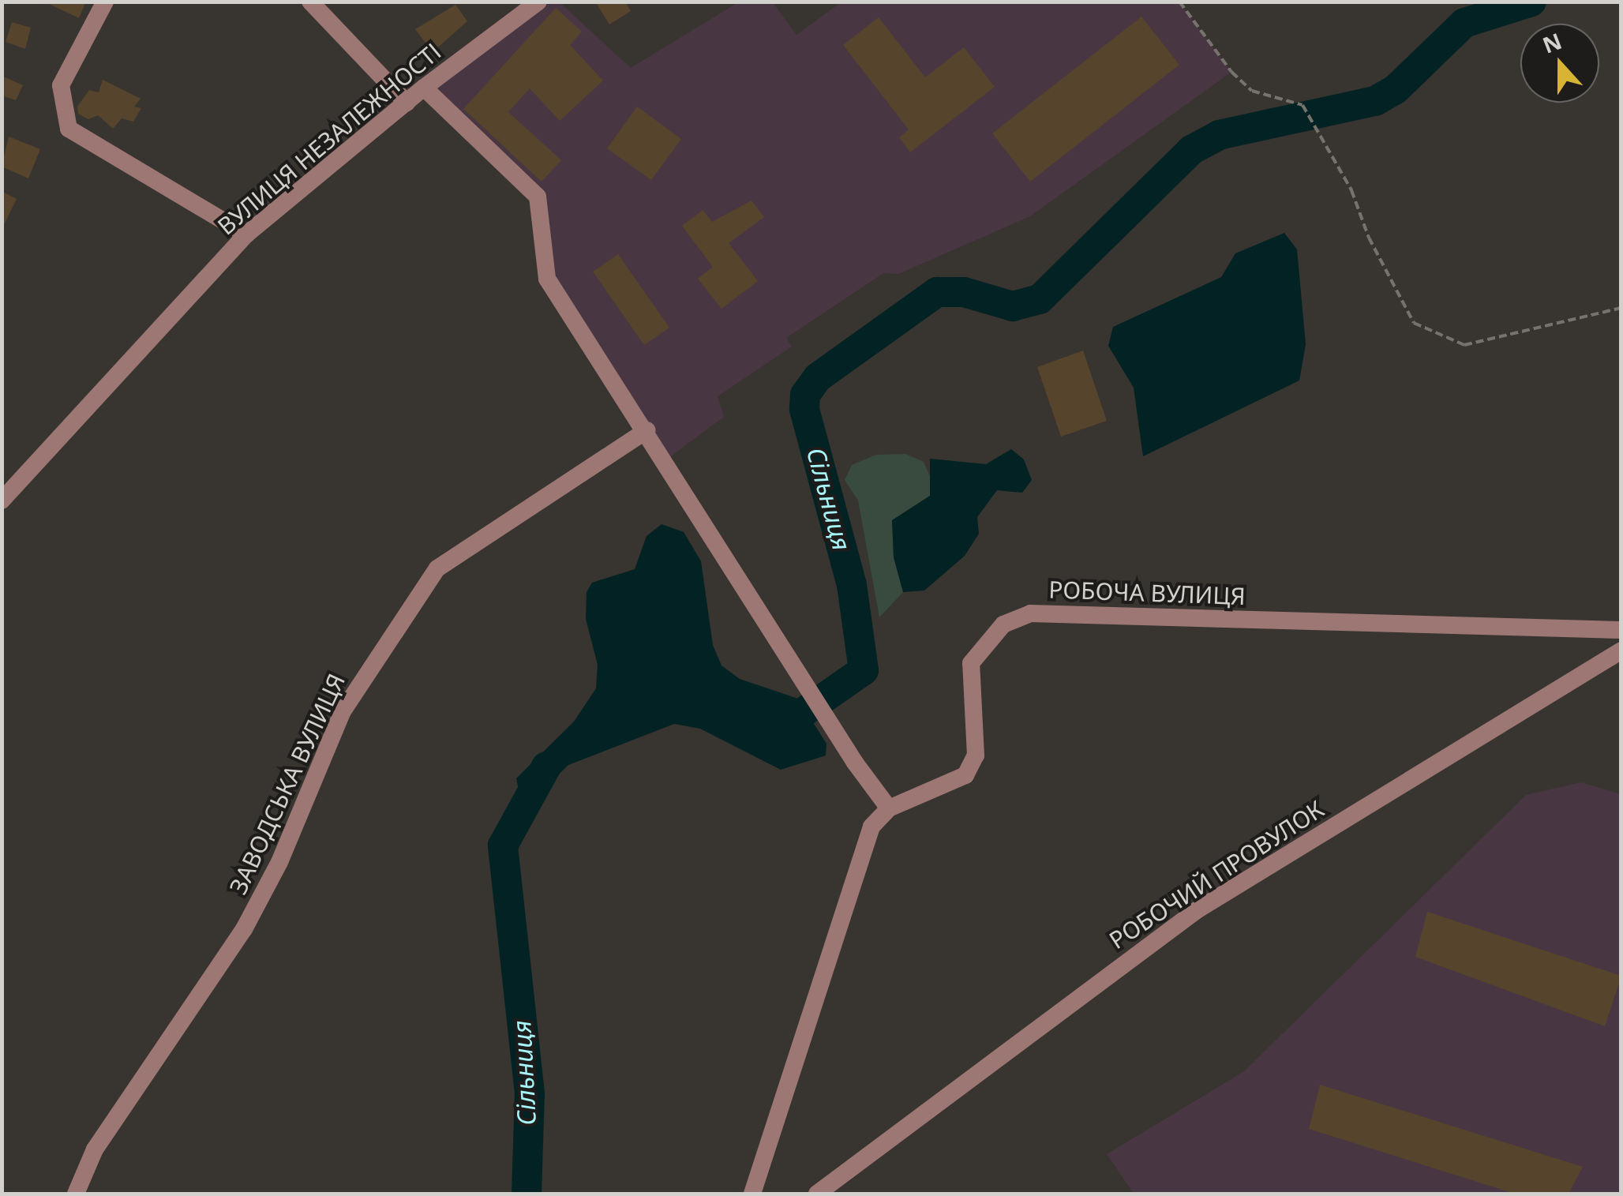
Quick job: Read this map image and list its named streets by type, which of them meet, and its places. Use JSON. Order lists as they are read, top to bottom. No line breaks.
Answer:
{"streets":{"street":["ВУЛИЦЯ НЕЗАЛЕЖНОСТІ","РОБОЧА ВУЛИЦЯ","ЗАВОДСЬКА ВУЛИЦЯ","РОБОЧИЙ ПРОВУЛОК"]},"water":["Сільниця"],"north":"top"}
